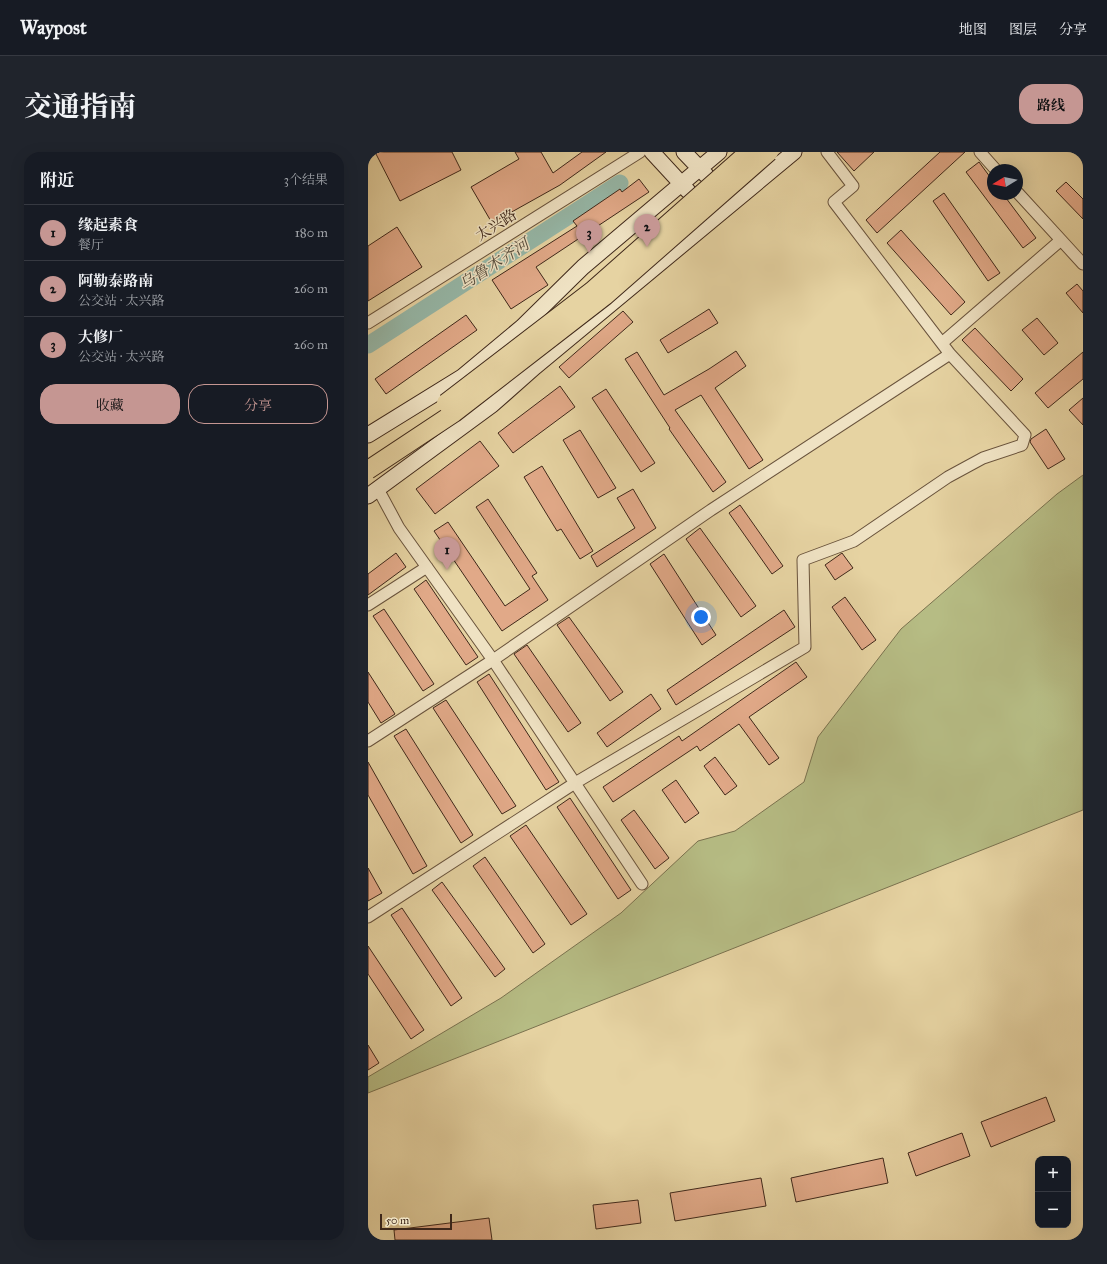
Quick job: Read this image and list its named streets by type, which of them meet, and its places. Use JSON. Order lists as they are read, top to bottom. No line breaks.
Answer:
{"streets":{"street":["太兴路"]},"water":["乌鲁木齐河"],"scale_bar":"50 m","north":"left","page":{"header":"Waypost","nav":["地图","图层","分享"],"title":"交通指南","buttons":["路线",["收藏","分享"]],"heading":["附近","3个结果"],"list":[{"mark":"1","name":"缘起素食","note":"餐厅","value":"180 m"},{"mark":"2","name":"阿勒泰路南","note":"公交站 · 太兴路","value":"260 m"},{"mark":"3","name":"大修厂","note":"公交站 · 太兴路","value":"260 m"}],"pins":["2","3","1"],"map_buttons":["+","−"],"scale":"50 m"}}
